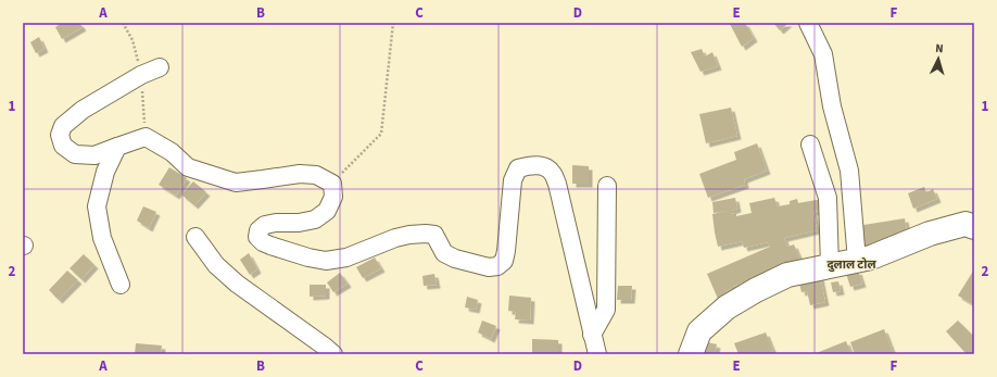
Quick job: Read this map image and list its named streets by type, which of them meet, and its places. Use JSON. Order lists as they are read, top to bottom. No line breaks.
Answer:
{"districts":["दुलाल टोल"],"north":"top","grid":{"columns":["A","B","C","D","E","F"],"rows":["1","2"]}}
